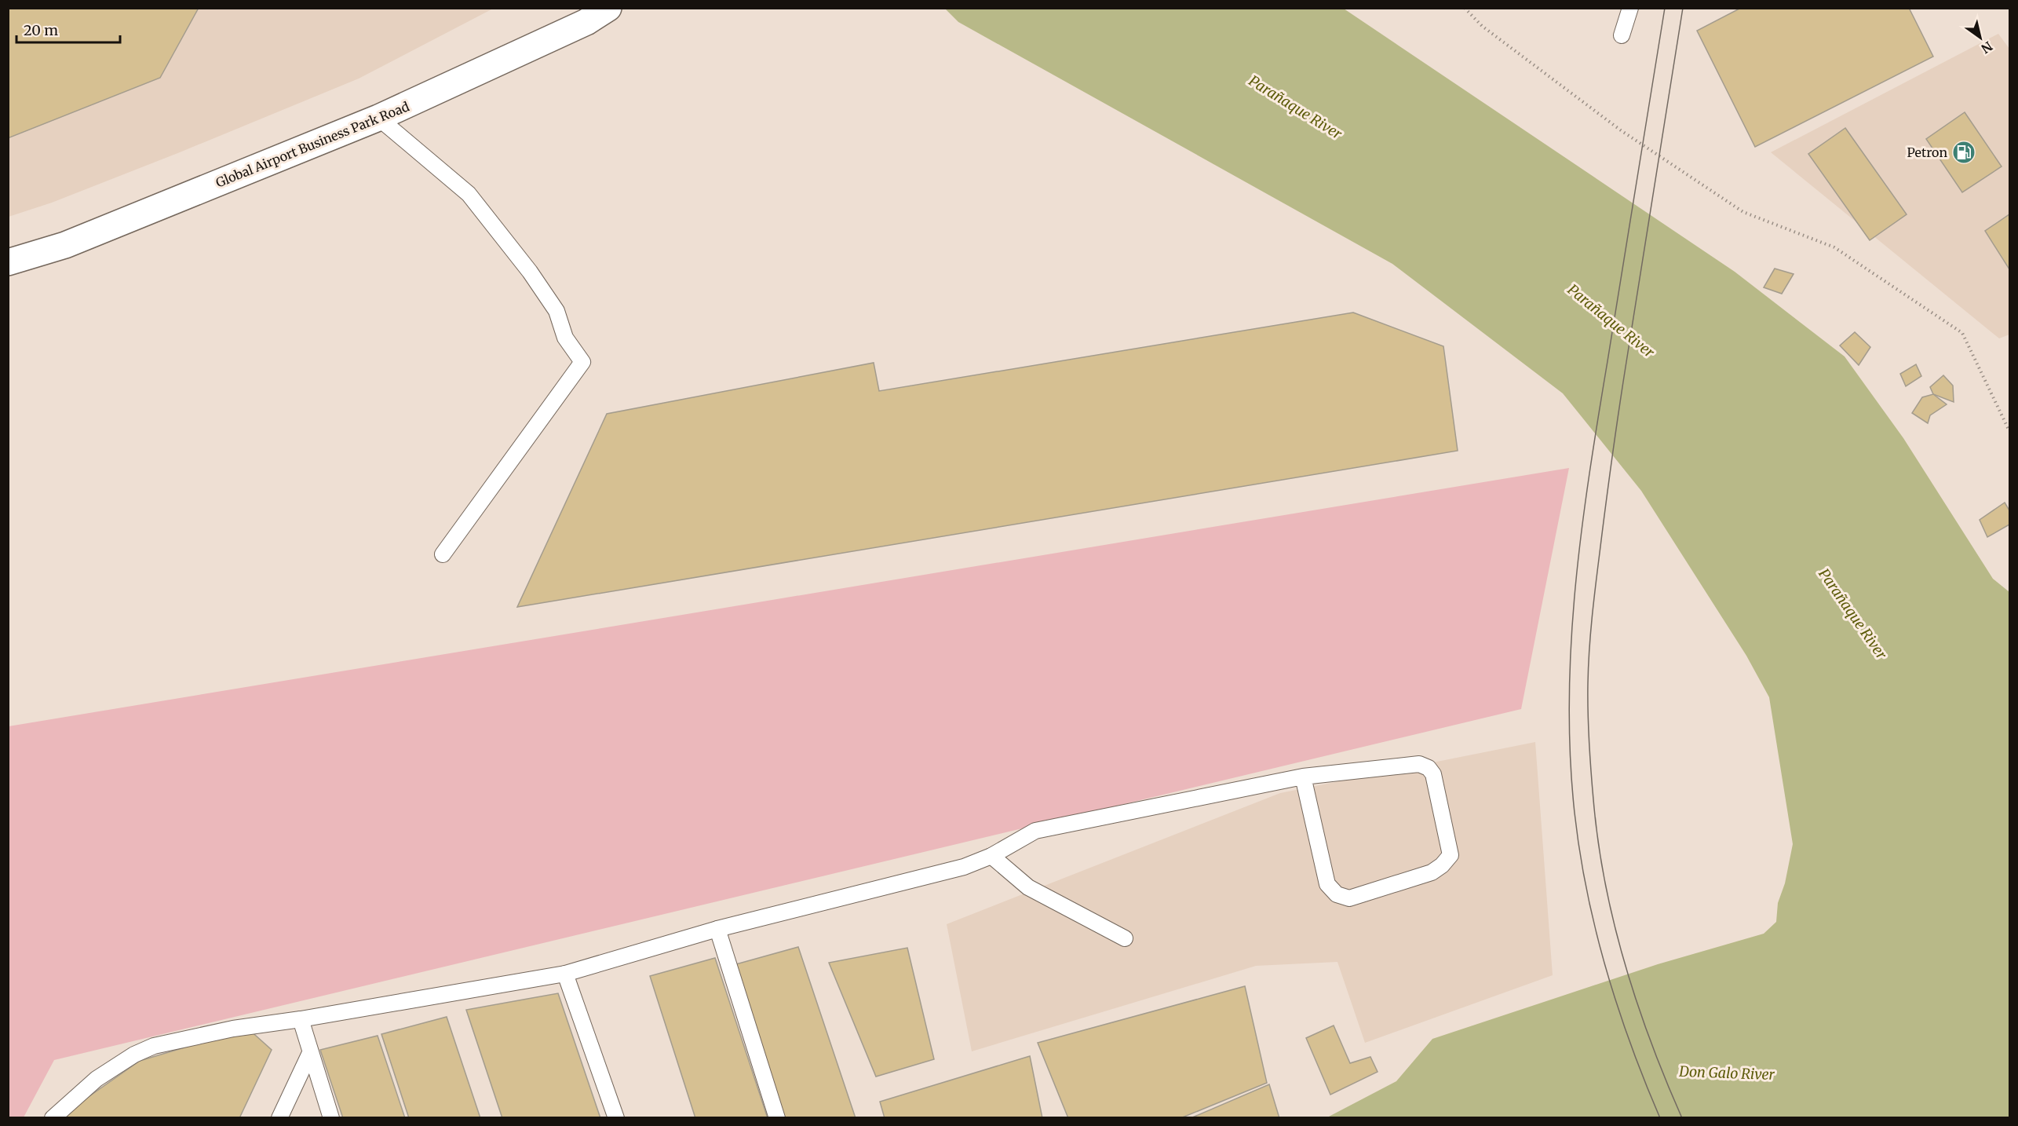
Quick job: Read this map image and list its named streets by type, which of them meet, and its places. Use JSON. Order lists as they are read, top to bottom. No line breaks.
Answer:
{"streets":{"street":["Global Airport Business Park Road"]},"water":["Parañaque River","Don Galo River"],"places":{"fuel station":["Petron"]},"scale_bar":"20 m","north":"bottom right"}
